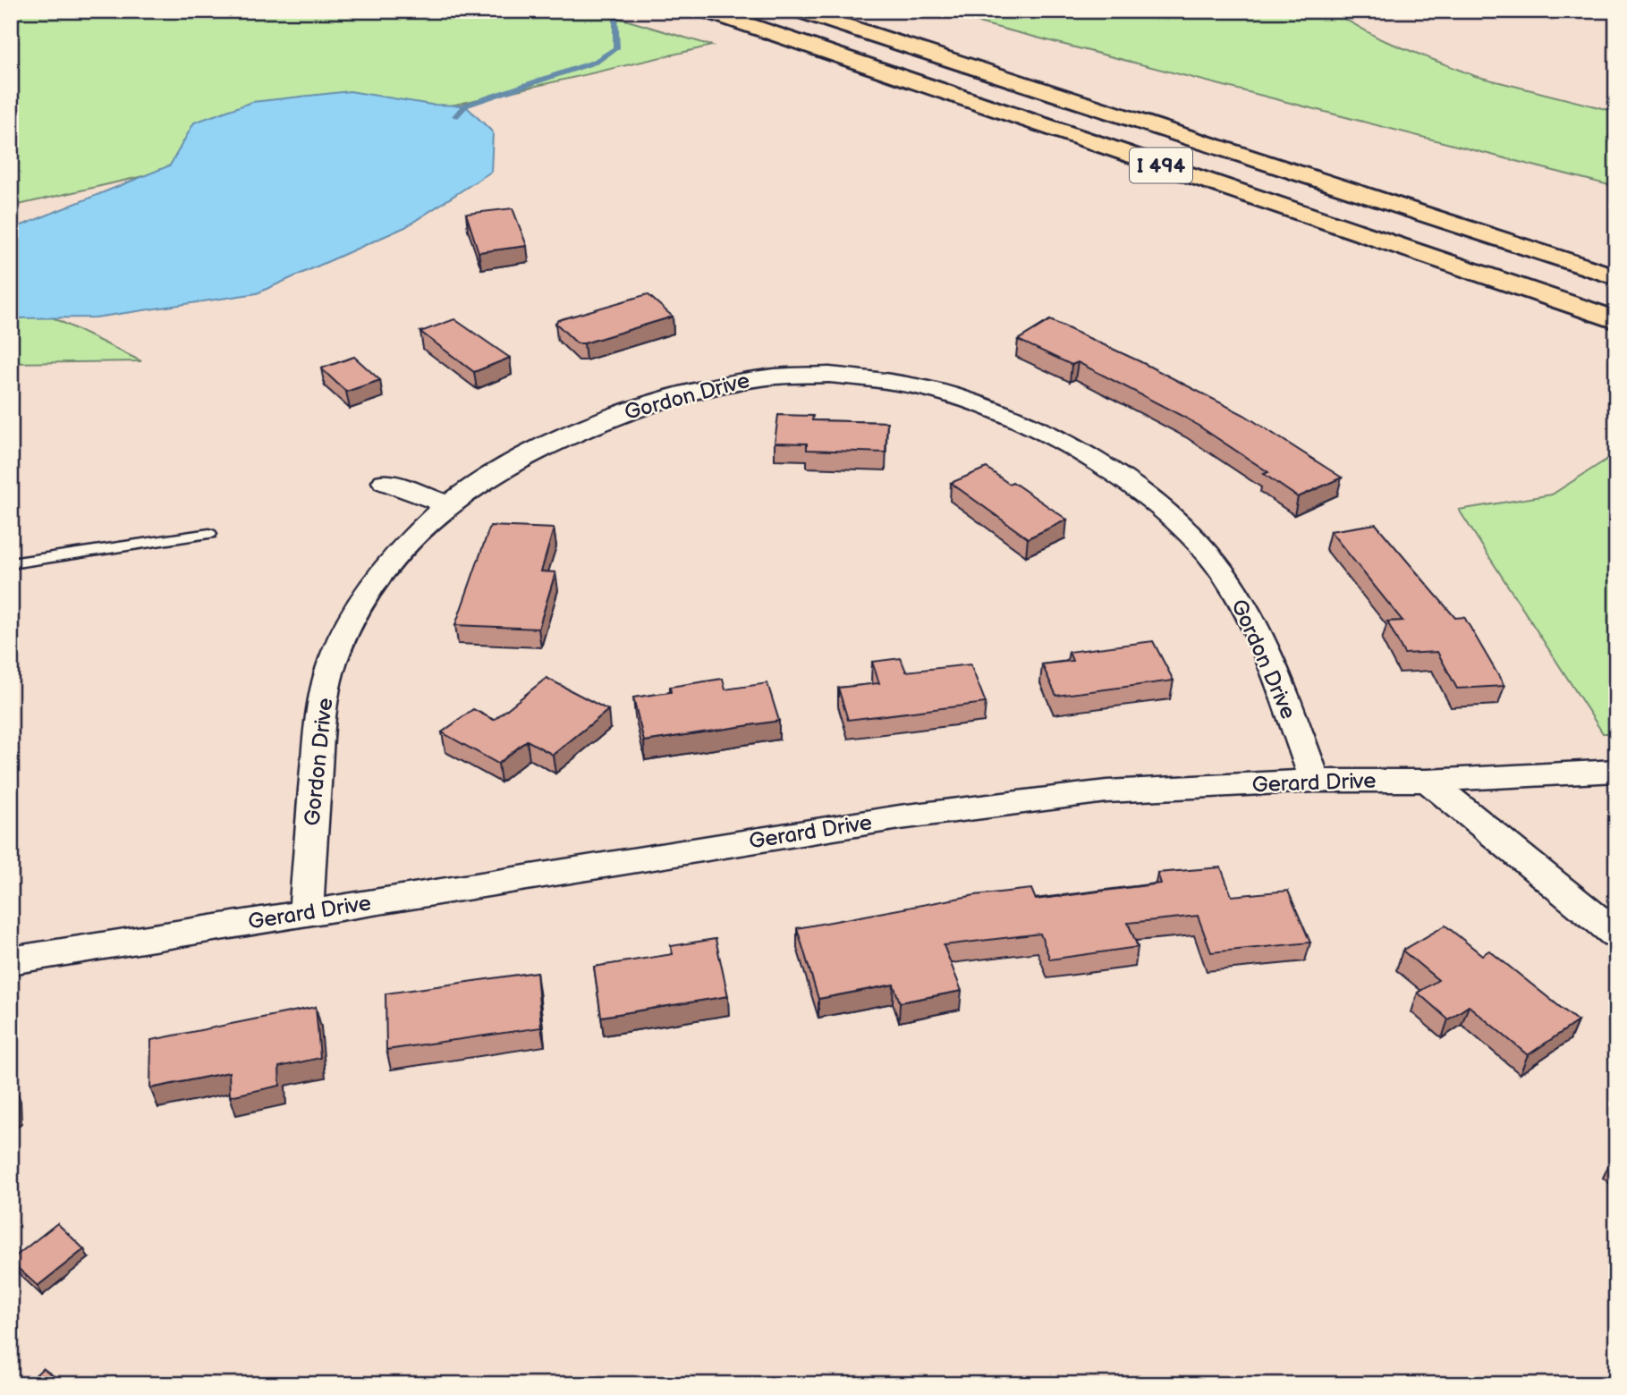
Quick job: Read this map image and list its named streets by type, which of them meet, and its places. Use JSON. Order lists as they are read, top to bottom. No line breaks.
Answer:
{"streets":{"highway":["I 494"],"street":["Gordon Drive","Gerard Drive"]},"crossings":[["Gordon Drive","Gerard Drive"]]}
